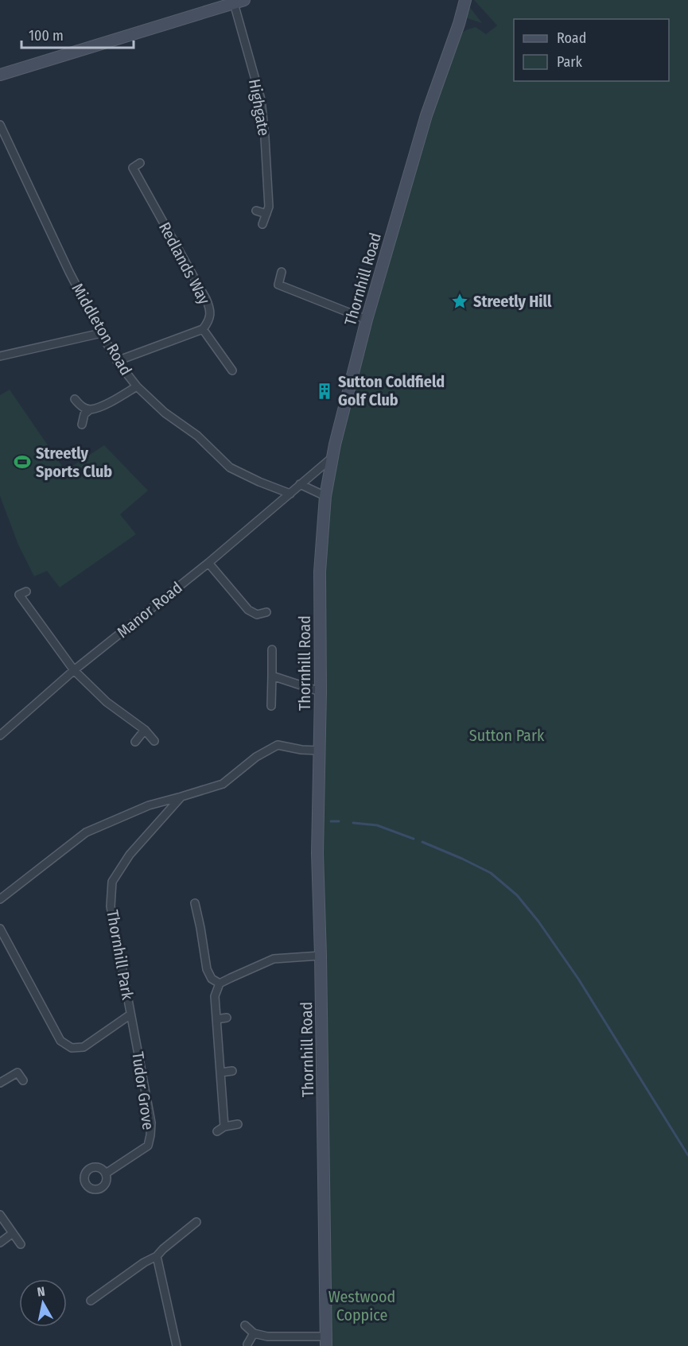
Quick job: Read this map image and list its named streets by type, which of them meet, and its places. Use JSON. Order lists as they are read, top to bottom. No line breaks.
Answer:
{"streets":{"main road":["Thornhill Road"],"street":["Highgate","Redlands Way","Middleton Road","Manor Road","Thornhill Park","Tudor Grove"]},"crossings":[["Redlands Way","Middleton Road"],["Thornhill Road","Manor Road"],["Middleton Road","Manor Road"],["Thornhill Park","Tudor Grove"]],"parks":["Sutton Park","Westwood Coppice"],"places":{"place":["Streetly Hill"],"building":["Sutton Coldfield Golf Club"],"sports":["Streetly Sports Club"]},"legend":["Road","Park"],"scale_bar":"100 m","north":"top"}
